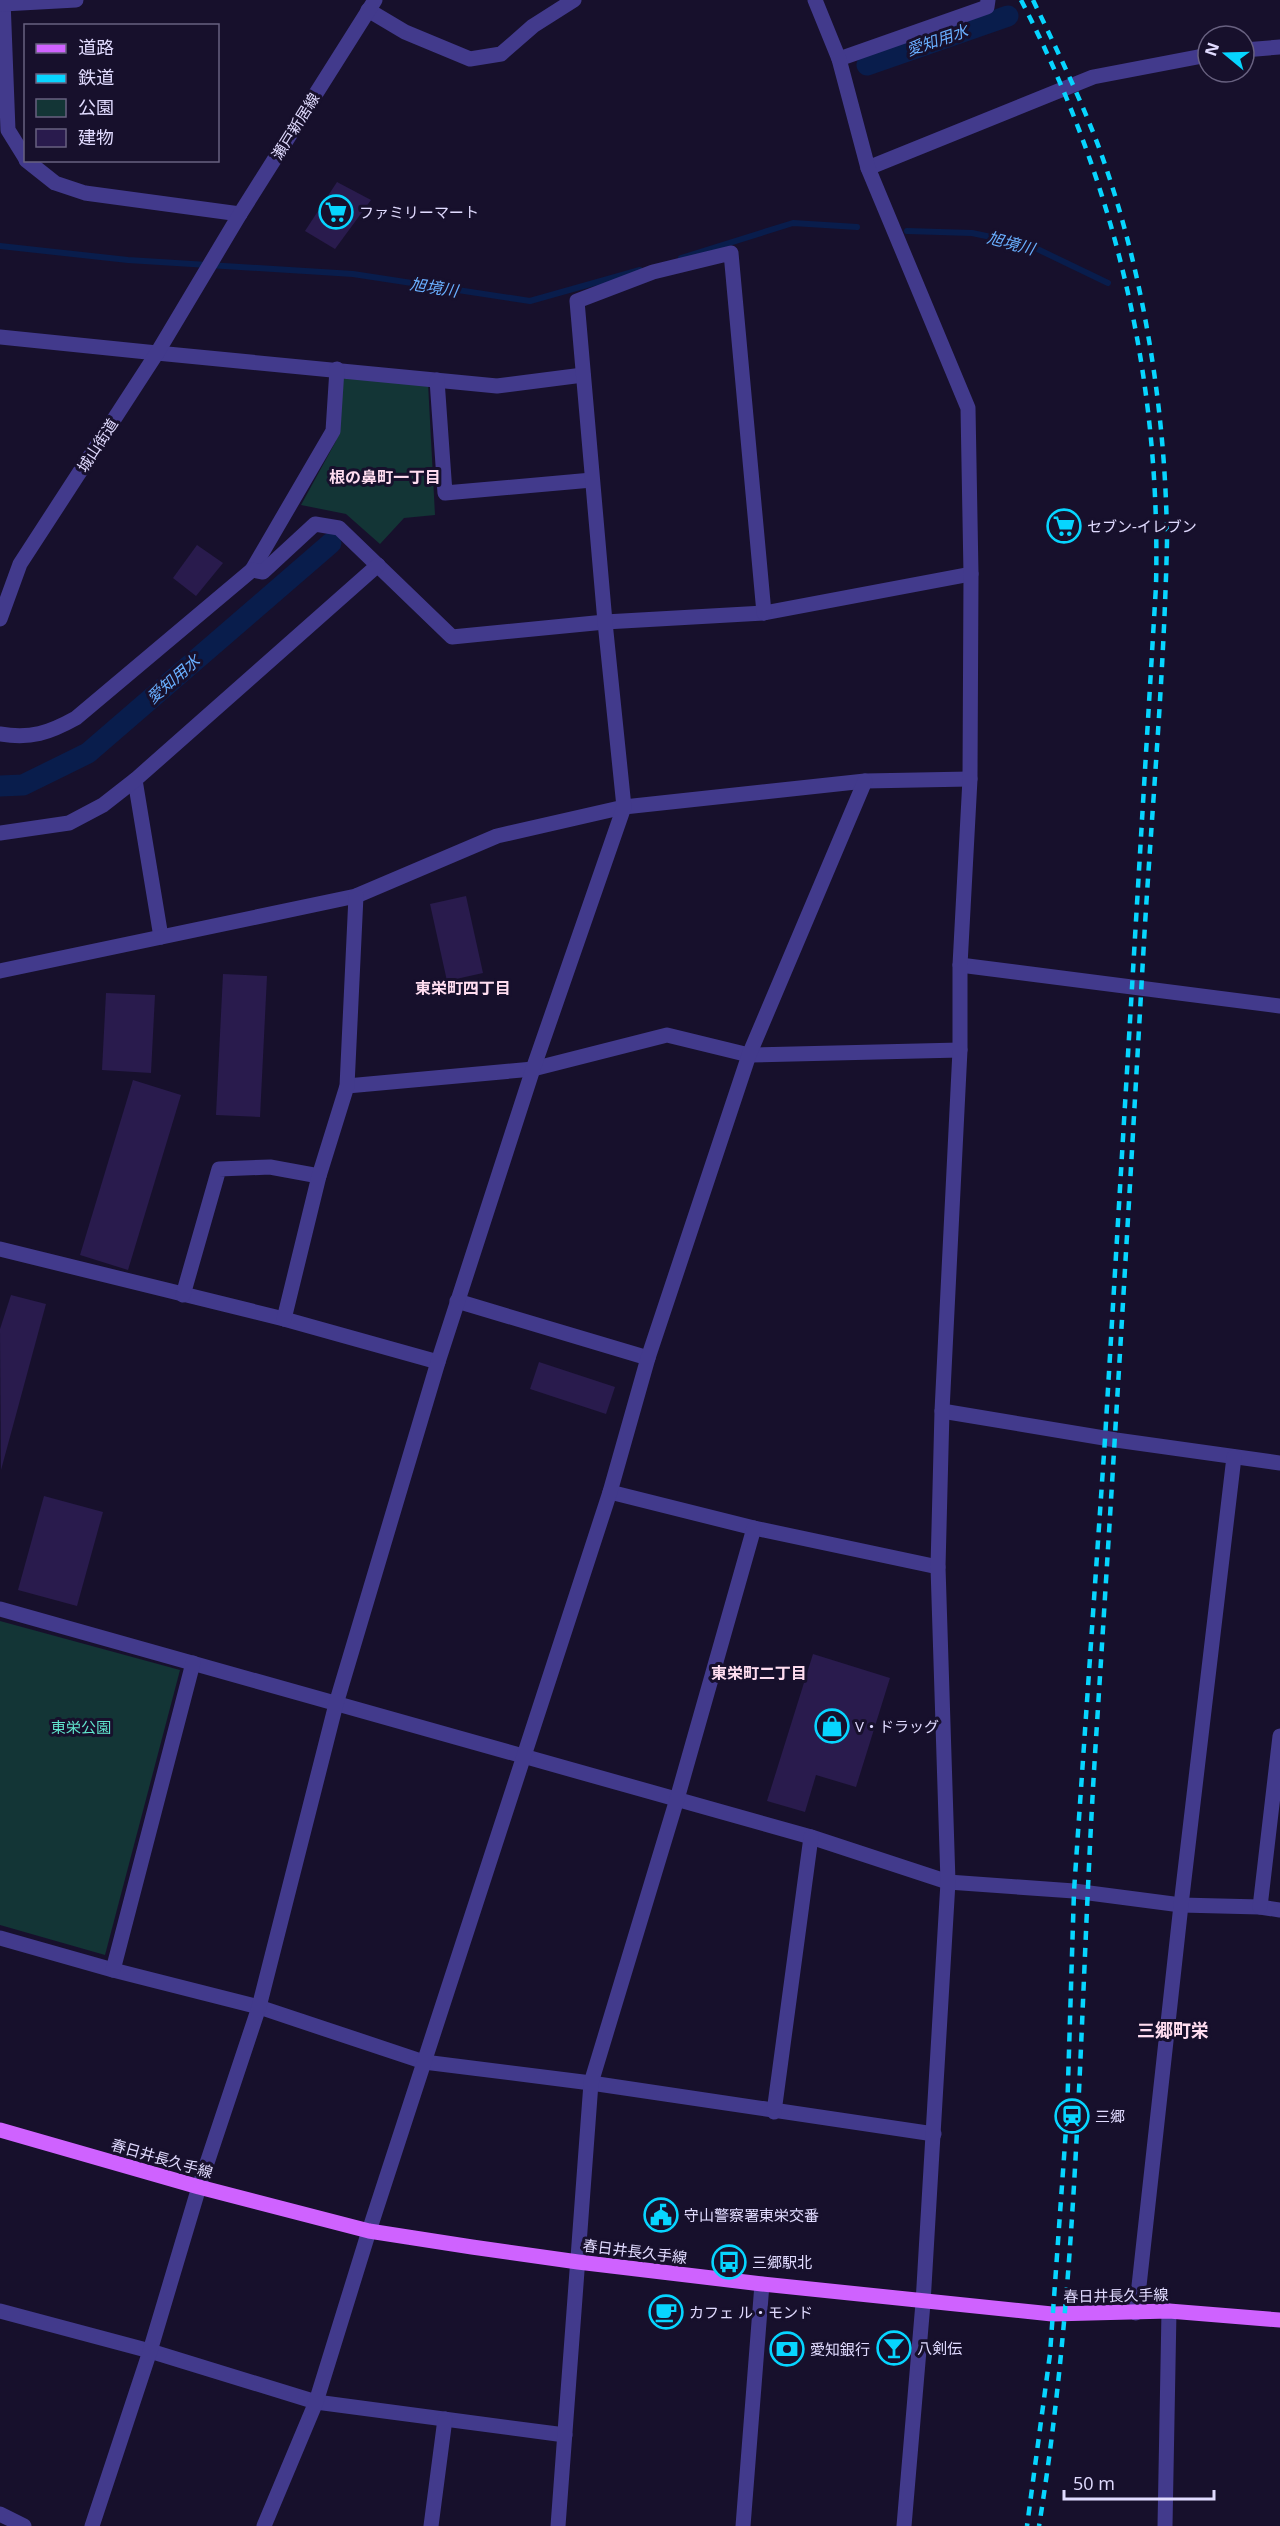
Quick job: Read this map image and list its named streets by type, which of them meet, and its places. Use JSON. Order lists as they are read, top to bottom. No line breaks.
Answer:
{"streets":{"main road":["春日井長久手線"],"street":["瀬戸新居線","城山街道"]},"crossings":[["瀬戸新居線","城山街道"]],"districts":["根の鼻町一丁目","東栄町四丁目","東栄町二丁目","三郷町栄"],"water":["愛知用水","旭境川"],"parks":["東栄公園"],"places":{"supermarket":["ファミリーマート","セブン-イレブン"],"shop":["V・ドラッグ"],"station":["三郷"],"public building":["守山警察署東栄交番"],"bus stop":["三郷駅北"],"cafe":["カフェ ル・モンド"],"bar":["八剣伝"],"bank":["愛知銀行"]},"legend":["道路","鉄道","公園","建物"],"scale_bar":"50 m","north":"left"}
